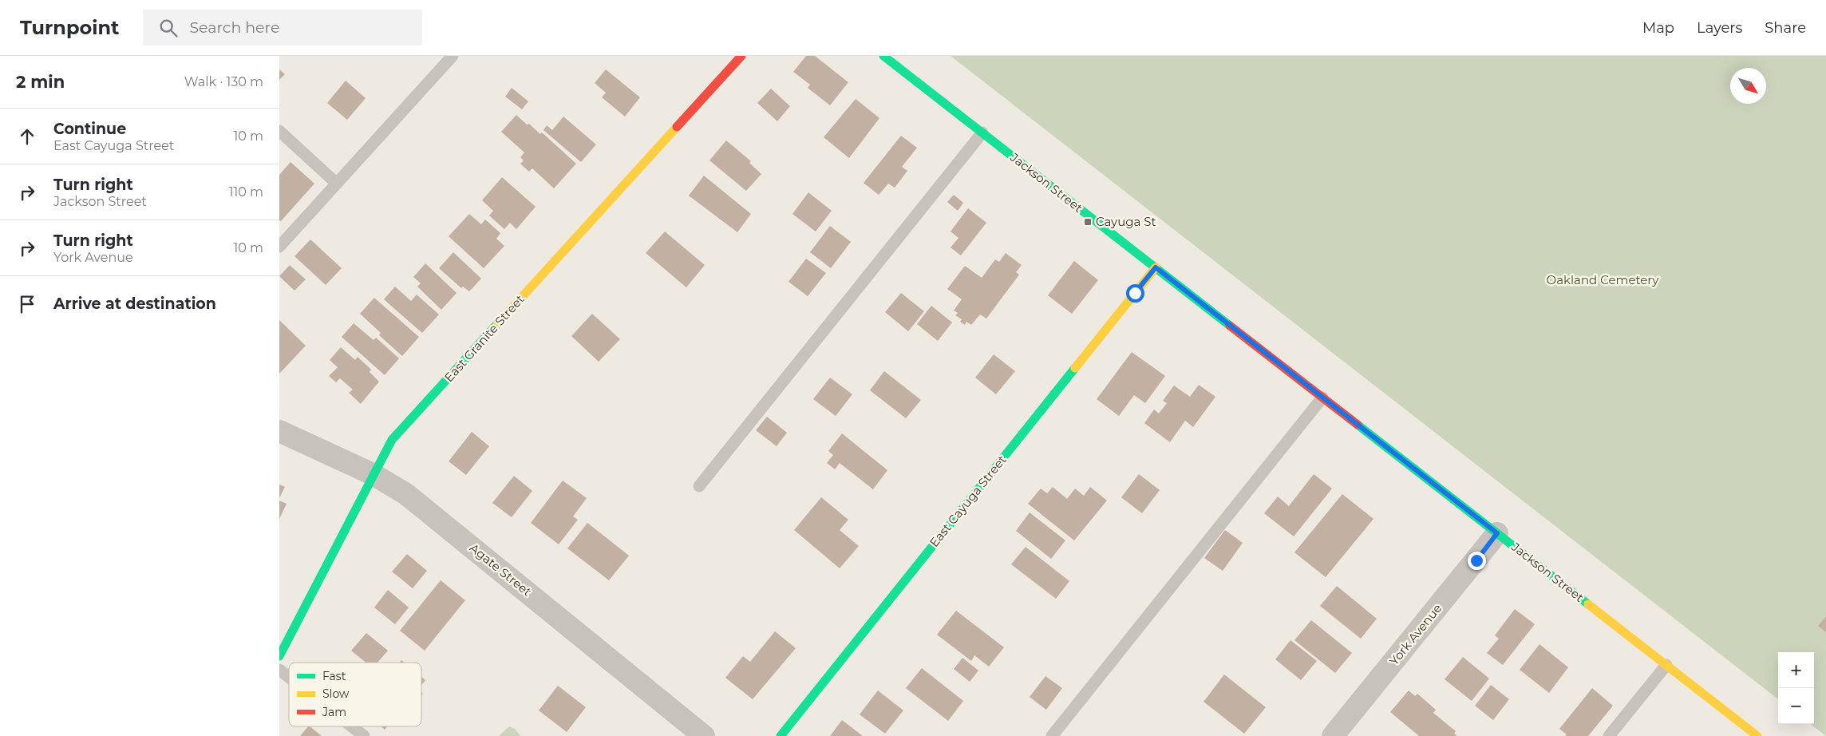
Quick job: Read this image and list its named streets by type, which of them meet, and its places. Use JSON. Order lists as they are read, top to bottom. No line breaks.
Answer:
{"streets":{"street":["Jackson Street","East Granite Street","East Cayuga Street","Agate Street","York Avenue"]},"crossings":[["Jackson Street","East Cayuga Street"],["Jackson Street","York Avenue"],["East Granite Street","Agate Street"]],"parks":["Oakland Cemetery"],"places":{"transit":["Cayuga St"]},"legend":["Fast","Slow","Jam"],"north":"bottom right","page":{"header":"Turnpoint","search":"Search here","nav":["Map","Layers","Share"],"heading":["2 min","Walk · 130 m"],"list":[["Continue","East Cayuga Street","10 m"],["Turn right","Jackson Street","110 m"],["Turn right","York Avenue","10 m"],"Arrive at destination"],"map_buttons":["+","−"]}}
